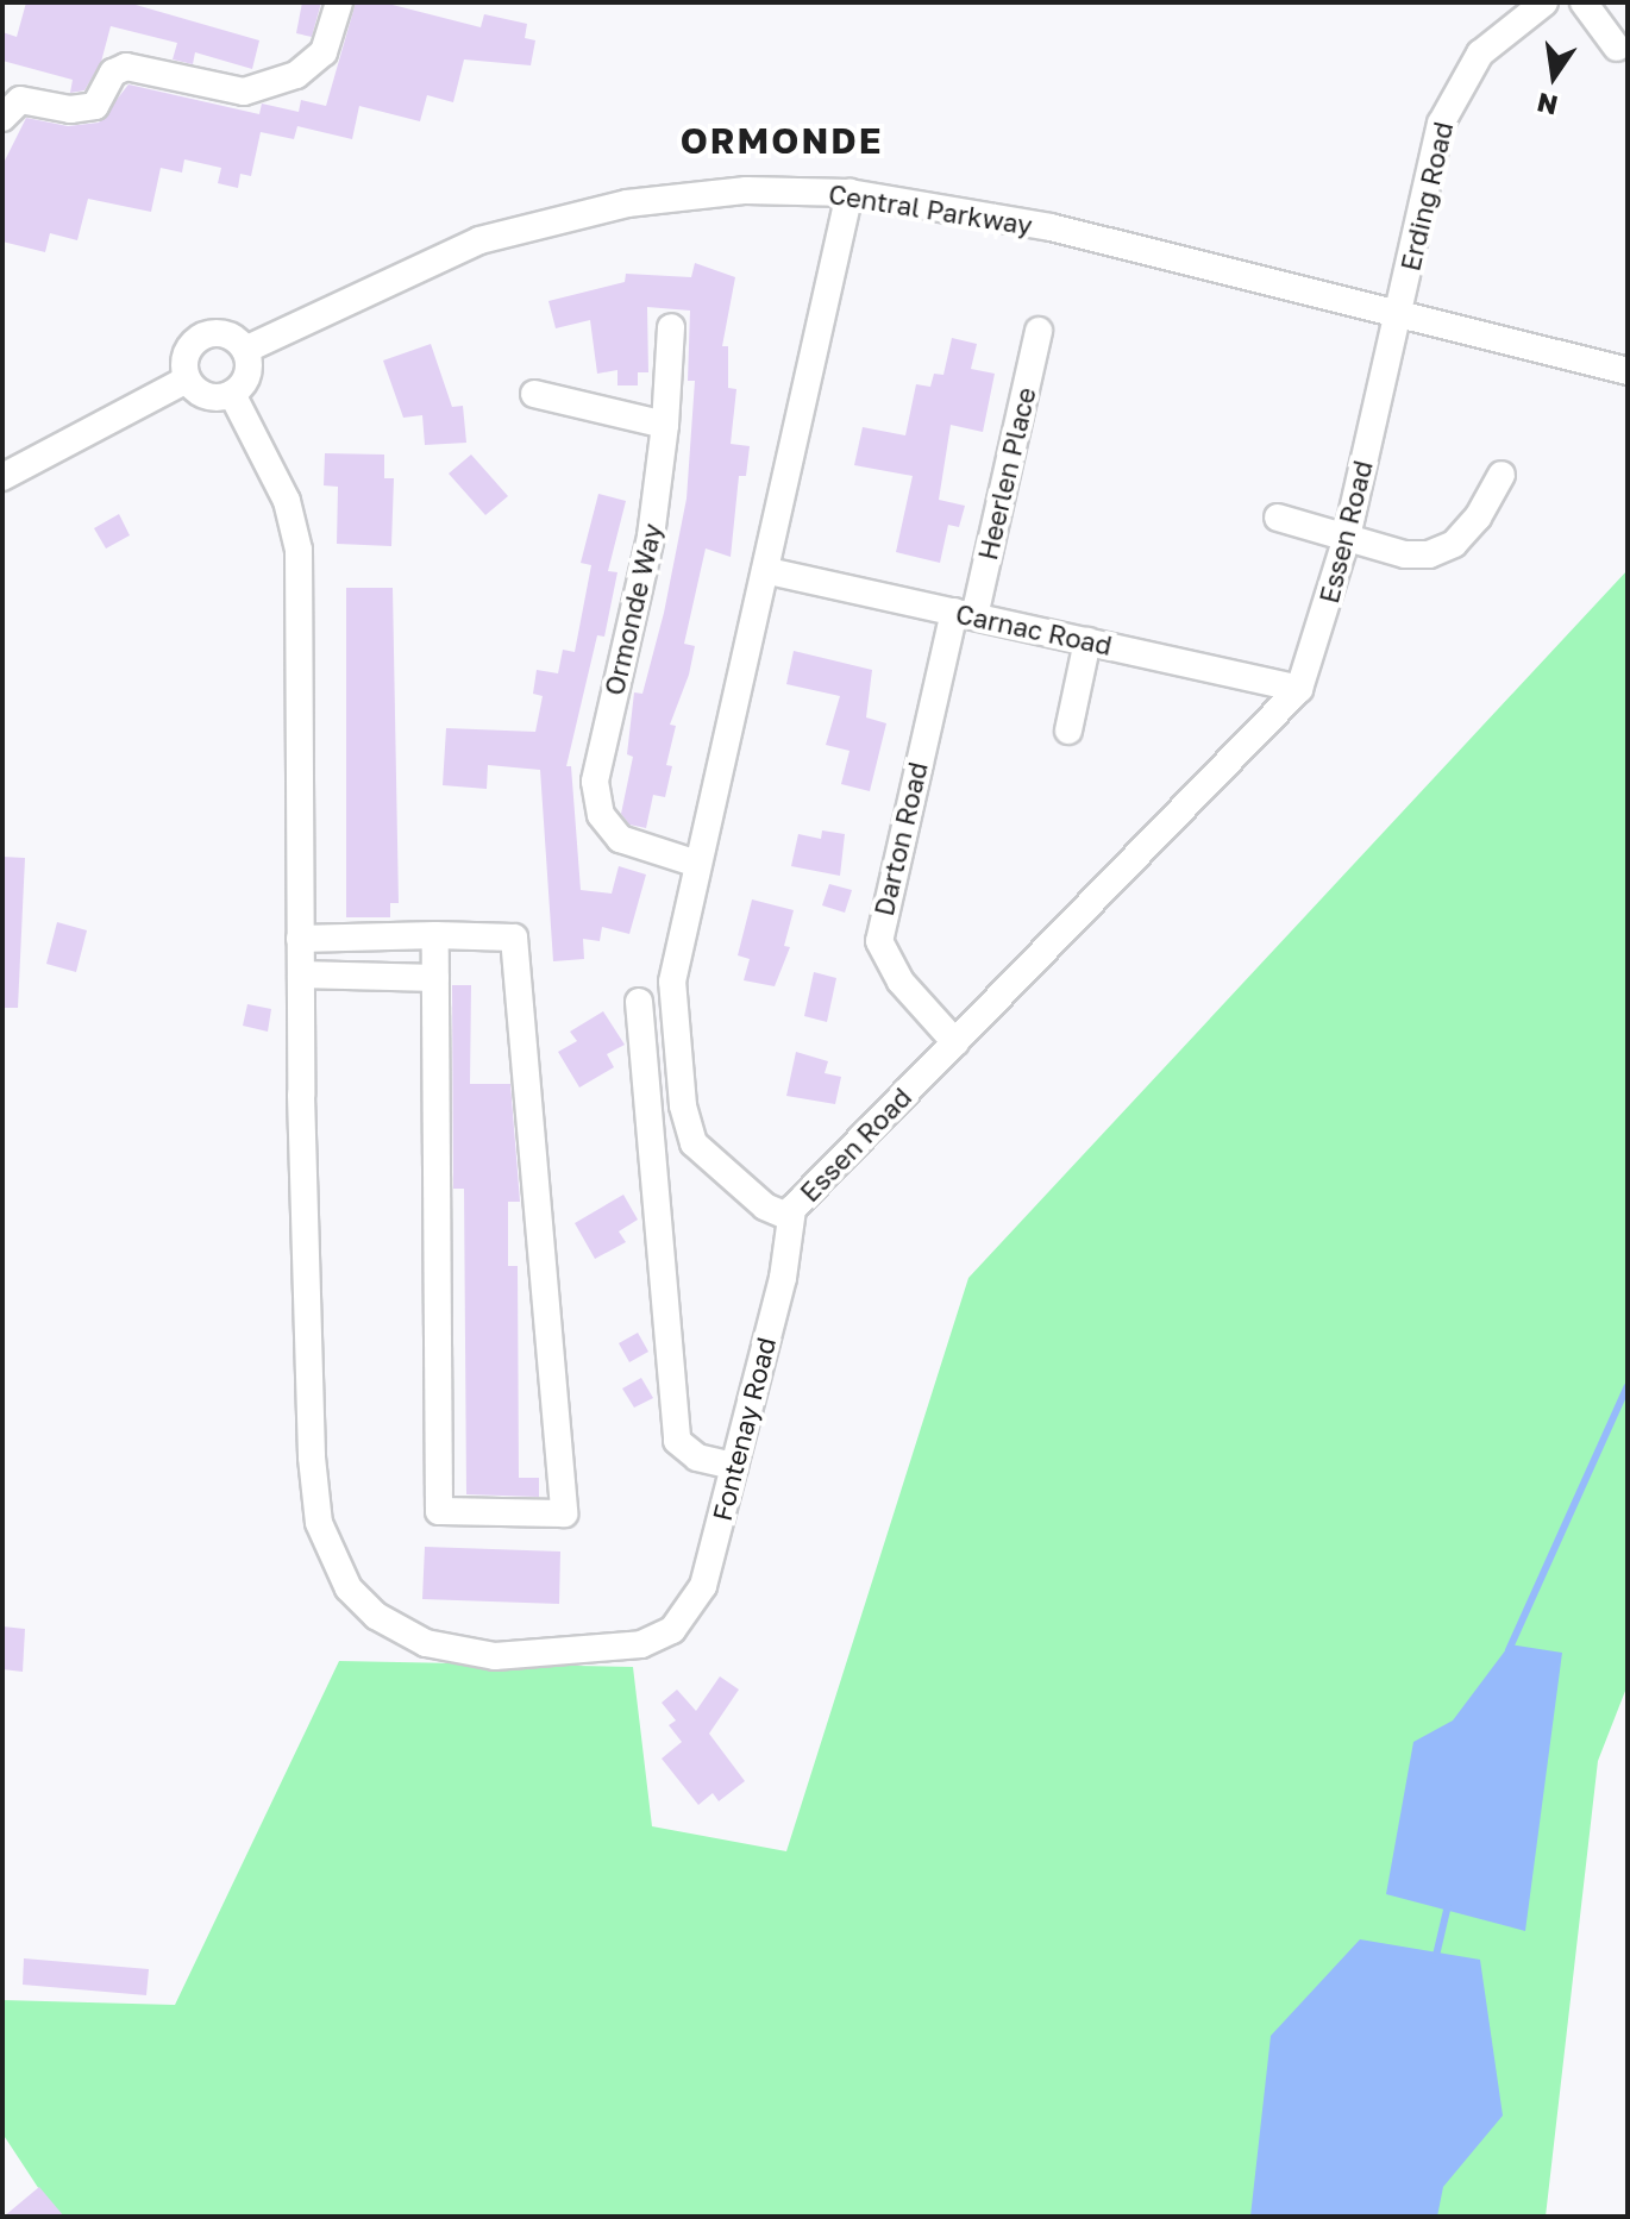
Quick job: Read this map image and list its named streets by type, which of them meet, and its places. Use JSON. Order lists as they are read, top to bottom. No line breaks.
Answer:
{"streets":{"street":["Erding Road","Central Parkway","Heerlen Place","Essen Road","Ormonde Way","Carnac Road","Darton Road","Fontenay Road"]},"crossings":[["Erding Road","Central Parkway"],["Erding Road","Essen Road"],["Central Parkway","Essen Road"],["Heerlen Place","Carnac Road"],["Heerlen Place","Darton Road"],["Essen Road","Ormonde Way"],["Essen Road","Carnac Road"],["Essen Road","Darton Road"],["Essen Road","Fontenay Road"],["Carnac Road","Darton Road"]],"districts":["ORMONDE"],"north":"bottom"}
